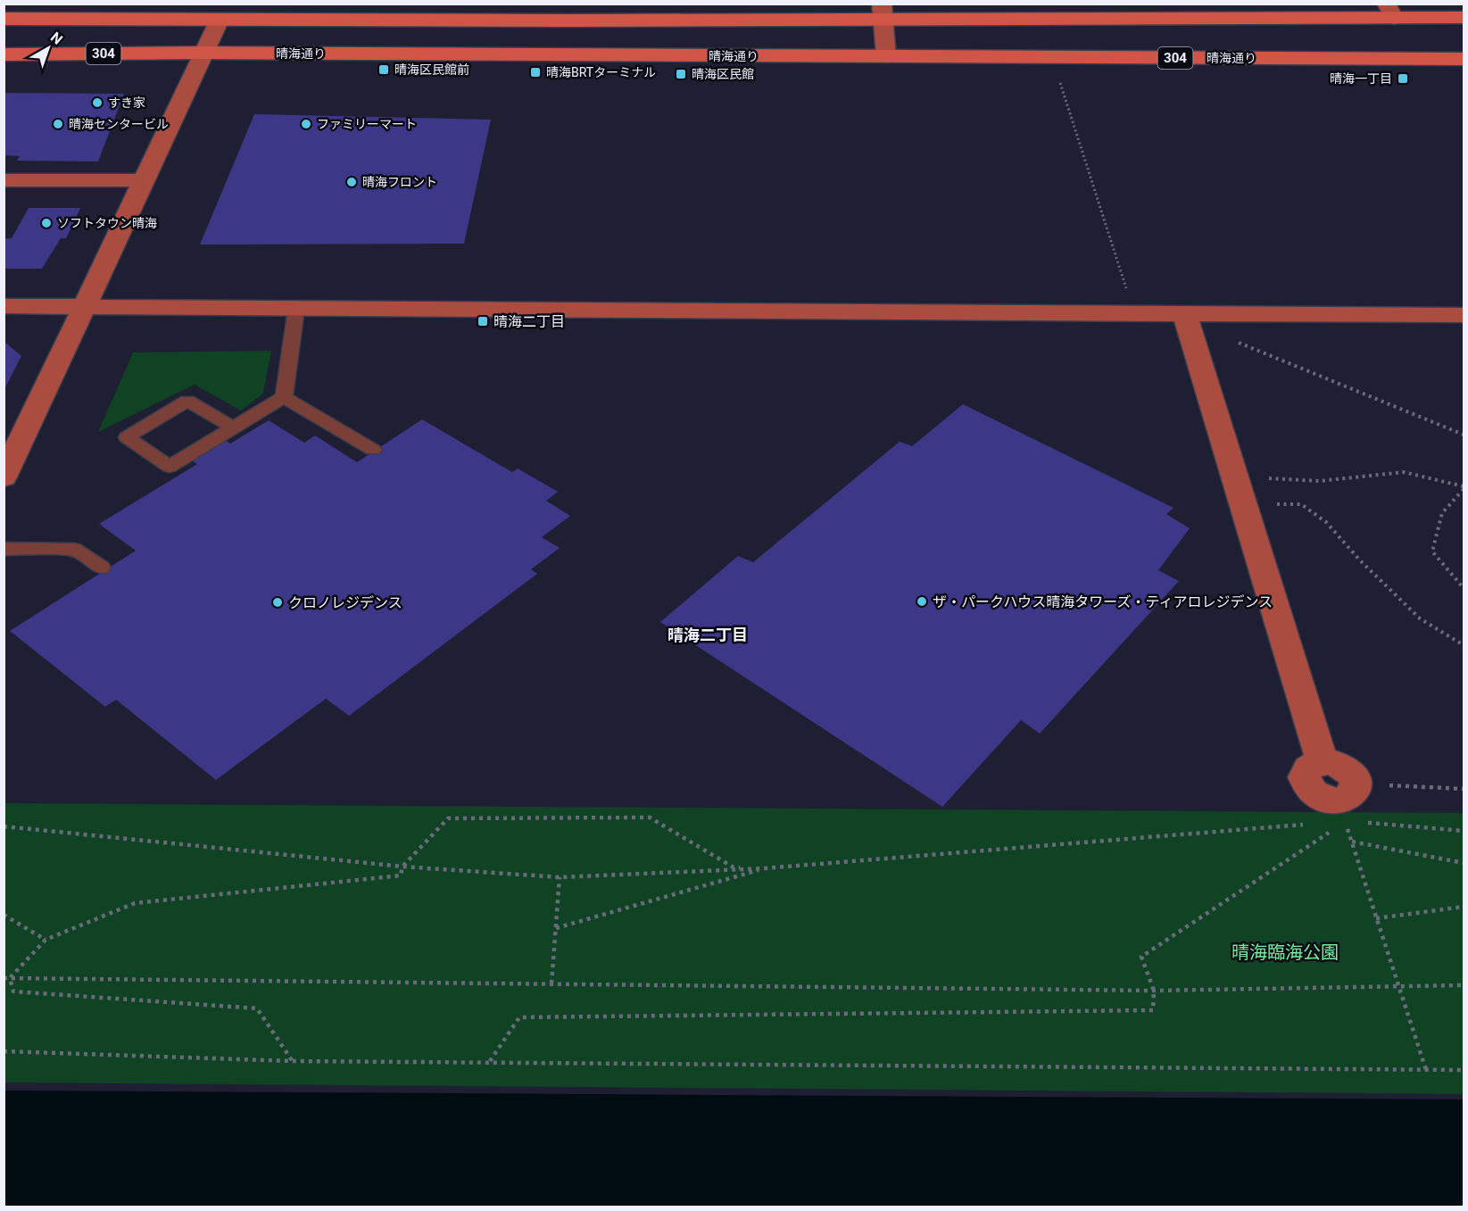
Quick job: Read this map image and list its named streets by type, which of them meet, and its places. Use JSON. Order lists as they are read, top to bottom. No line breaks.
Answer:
{"streets":{"main road":["304","晴海通り"]},"districts":["晴海二丁目"],"parks":["晴海臨海公園"],"places":{"transit":["晴海区民館前","晴海BRTターミナル","晴海区民館","晴海一丁目","晴海二丁目"],"other":["すき家","晴海センタービル","ファミリーマート","晴海フロント","ソフトタウン晴海","ザ・パークハウス晴海タワーズ・ティアロレジデンス","クロノレジデンス"]},"north":"top right"}
